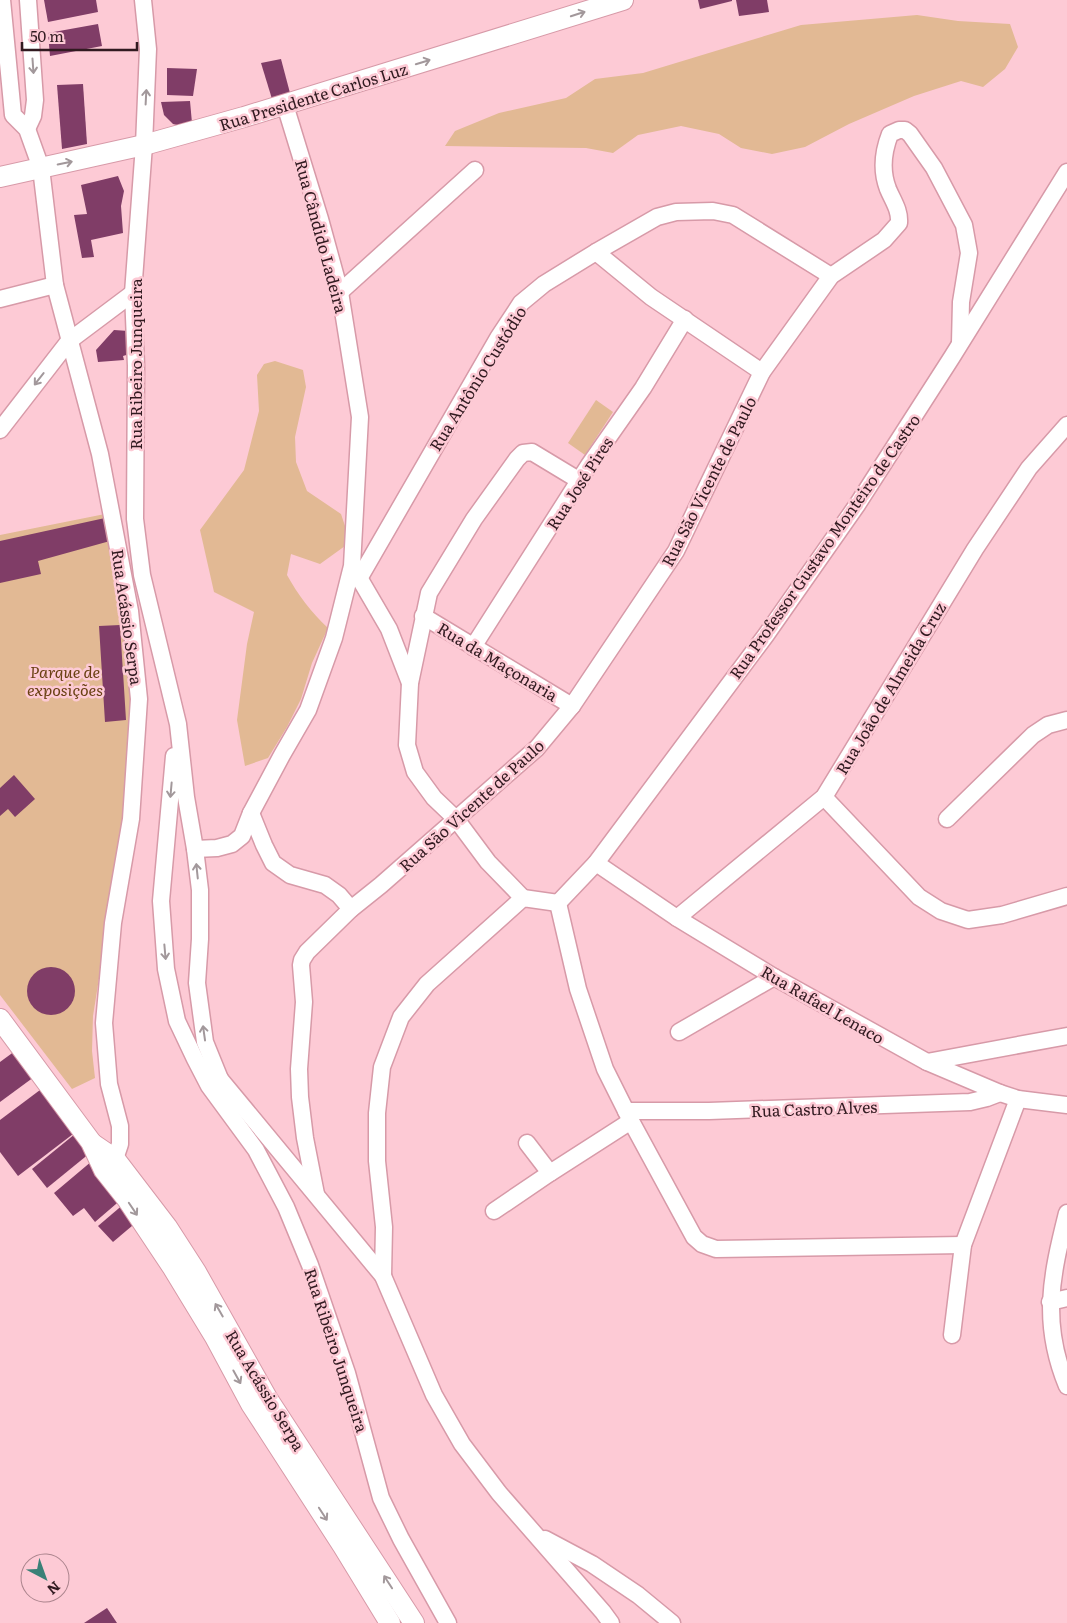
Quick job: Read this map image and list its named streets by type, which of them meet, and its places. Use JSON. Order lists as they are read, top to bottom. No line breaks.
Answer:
{"streets":{"street":["Rua Presidente Carlos Luz","Rua Cândido Ladeira","Rua Ribeiro Junqueira","Rua Antônio Custódio","Rua São Vicente de Paulo","Rua José Pires","Rua Professor Gustavo Monteiro de Castro","Rua Acássio Serpa","Rua da Maçonaria","Rua João de Almeida Cruz","Rua Rafael Lenaco","Rua Castro Alves"]},"crossings":[["Rua Presidente Carlos Luz","Rua Cândido Ladeira"],["Rua Presidente Carlos Luz","Rua Ribeiro Junqueira"],["Rua Presidente Carlos Luz","Rua Acássio Serpa"],["Rua Cândido Ladeira","Rua Antônio Custódio"],["Rua Antônio Custódio","Rua São Vicente de Paulo"],["Rua São Vicente de Paulo","Rua da Maçonaria"],["Rua José Pires","Rua da Maçonaria"],["Rua Professor Gustavo Monteiro de Castro","Rua Rafael Lenaco"],["Rua João de Almeida Cruz","Rua Rafael Lenaco"],["Rua Rafael Lenaco","Rua Castro Alves"]],"one_way":["Rua Presidente Carlos Luz"],"parks":["Parque de exposições"],"scale_bar":"50 m","north":"bottom right"}
